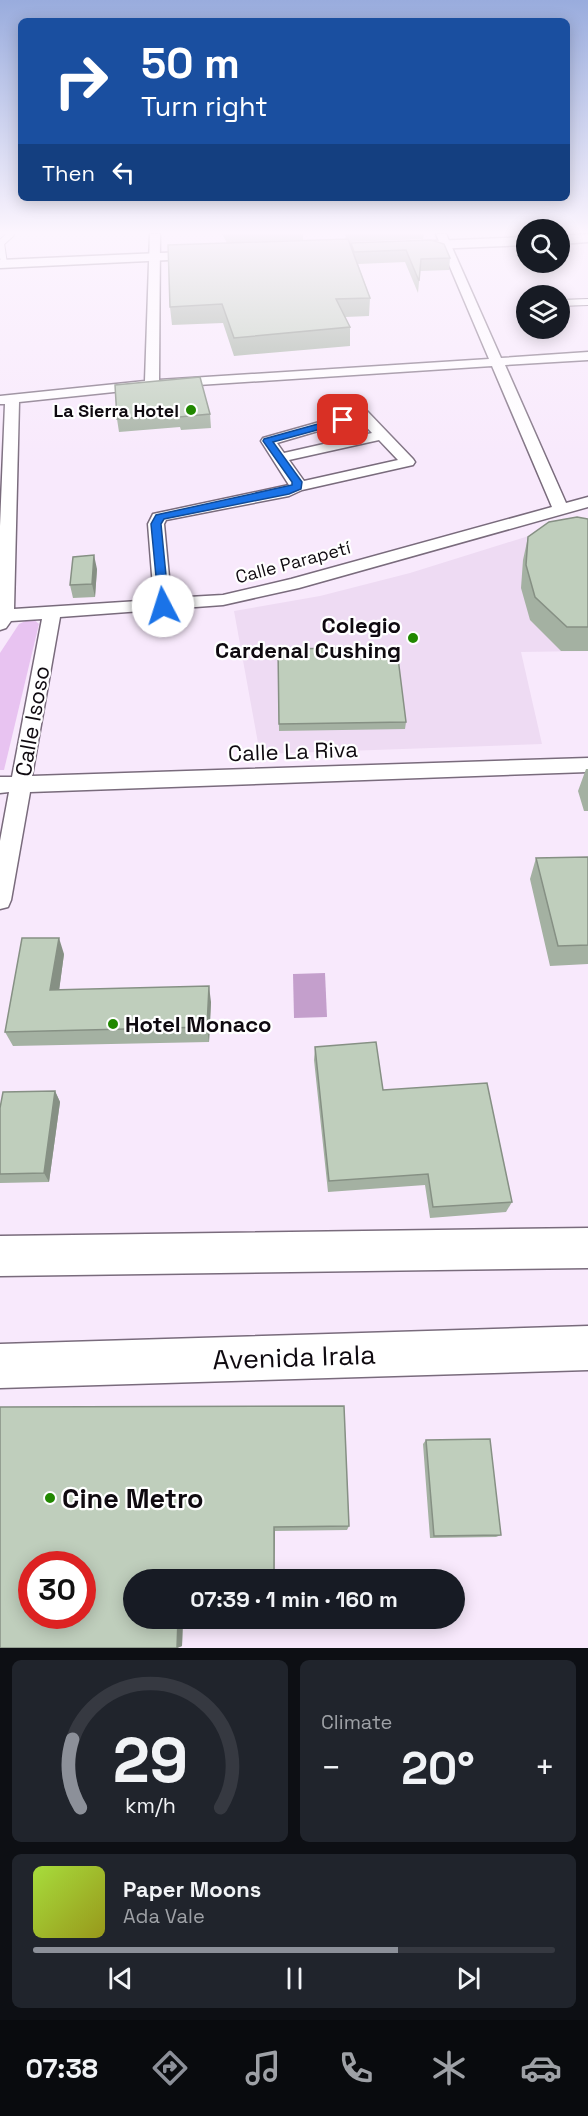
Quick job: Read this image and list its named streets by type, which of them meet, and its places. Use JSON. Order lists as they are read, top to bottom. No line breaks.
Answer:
{"streets":{"main road":["Avenida Irala"],"street":["Calle Parapetí","Calle Isoso","Calle La Riva"]},"crossings":[["Calle Parapetí","Calle Isoso"],["Calle Isoso","Calle La Riva"]],"places":["La Sierra Hotel","Colegio Cardenal Cushing","Hotel Monaco","Cine Metro"],"page":{"turn":["50 m","Turn right"],"then":"Then","limit":"30","trip":"07:39 · 1 min · 160 m","tile":"Climate","heat":["−","20°","+"],"song":["Paper Moons","Ada Vale"],"tabs":"07:38","gauge":["29","km/h"]}}
